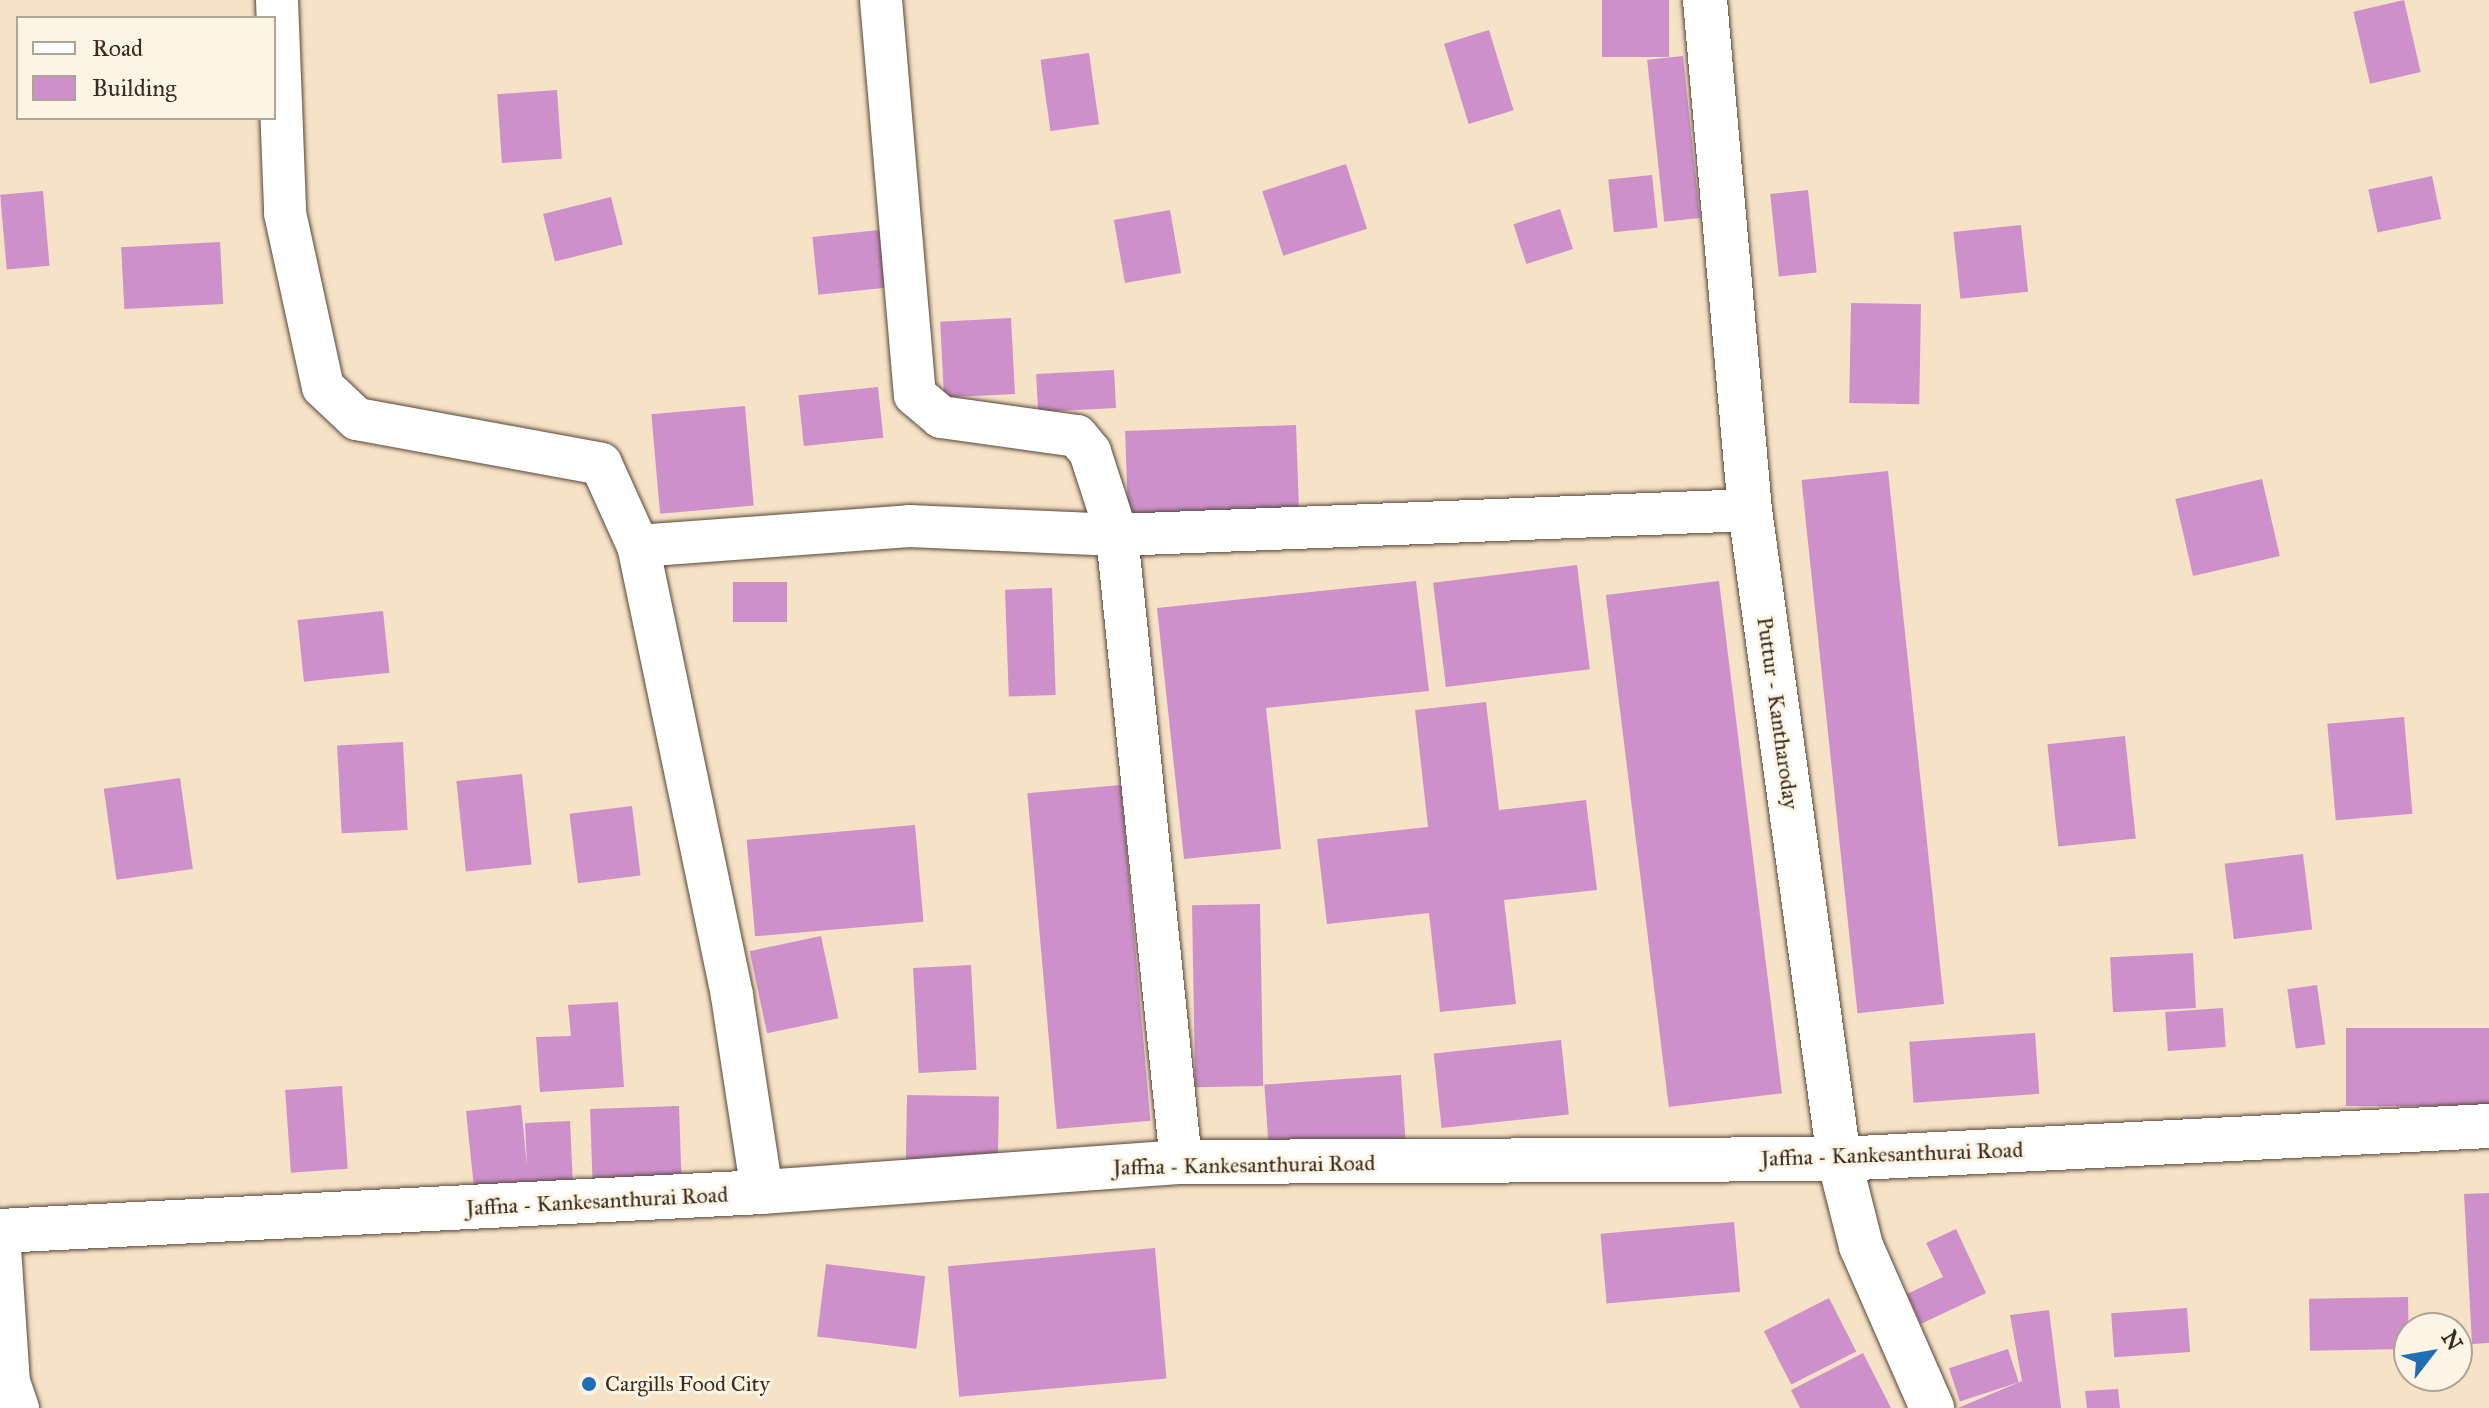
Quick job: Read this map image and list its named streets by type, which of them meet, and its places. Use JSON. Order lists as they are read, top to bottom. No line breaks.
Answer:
{"streets":{"main road":["Puttur - Kantharoday","Jaffna - Kankesanthurai Road"]},"crossings":[["Puttur - Kantharoday","Jaffna - Kankesanthurai Road"]],"places":["Cargills Food City"],"legend":["Road","Building"],"north":"top right"}
